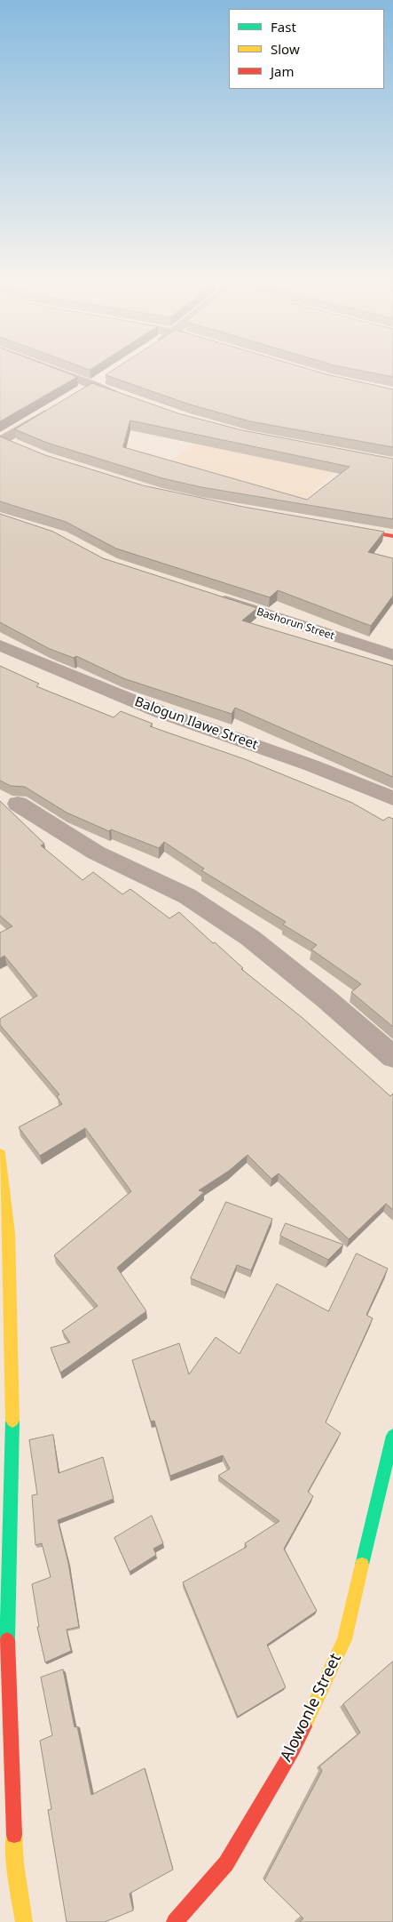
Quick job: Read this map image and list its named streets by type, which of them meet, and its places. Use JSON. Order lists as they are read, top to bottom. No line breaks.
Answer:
{"streets":{"street":["Bashorun Street","Balogun Ilawe Street","Alowonle Street"]},"legend":["Fast","Slow","Jam"]}
